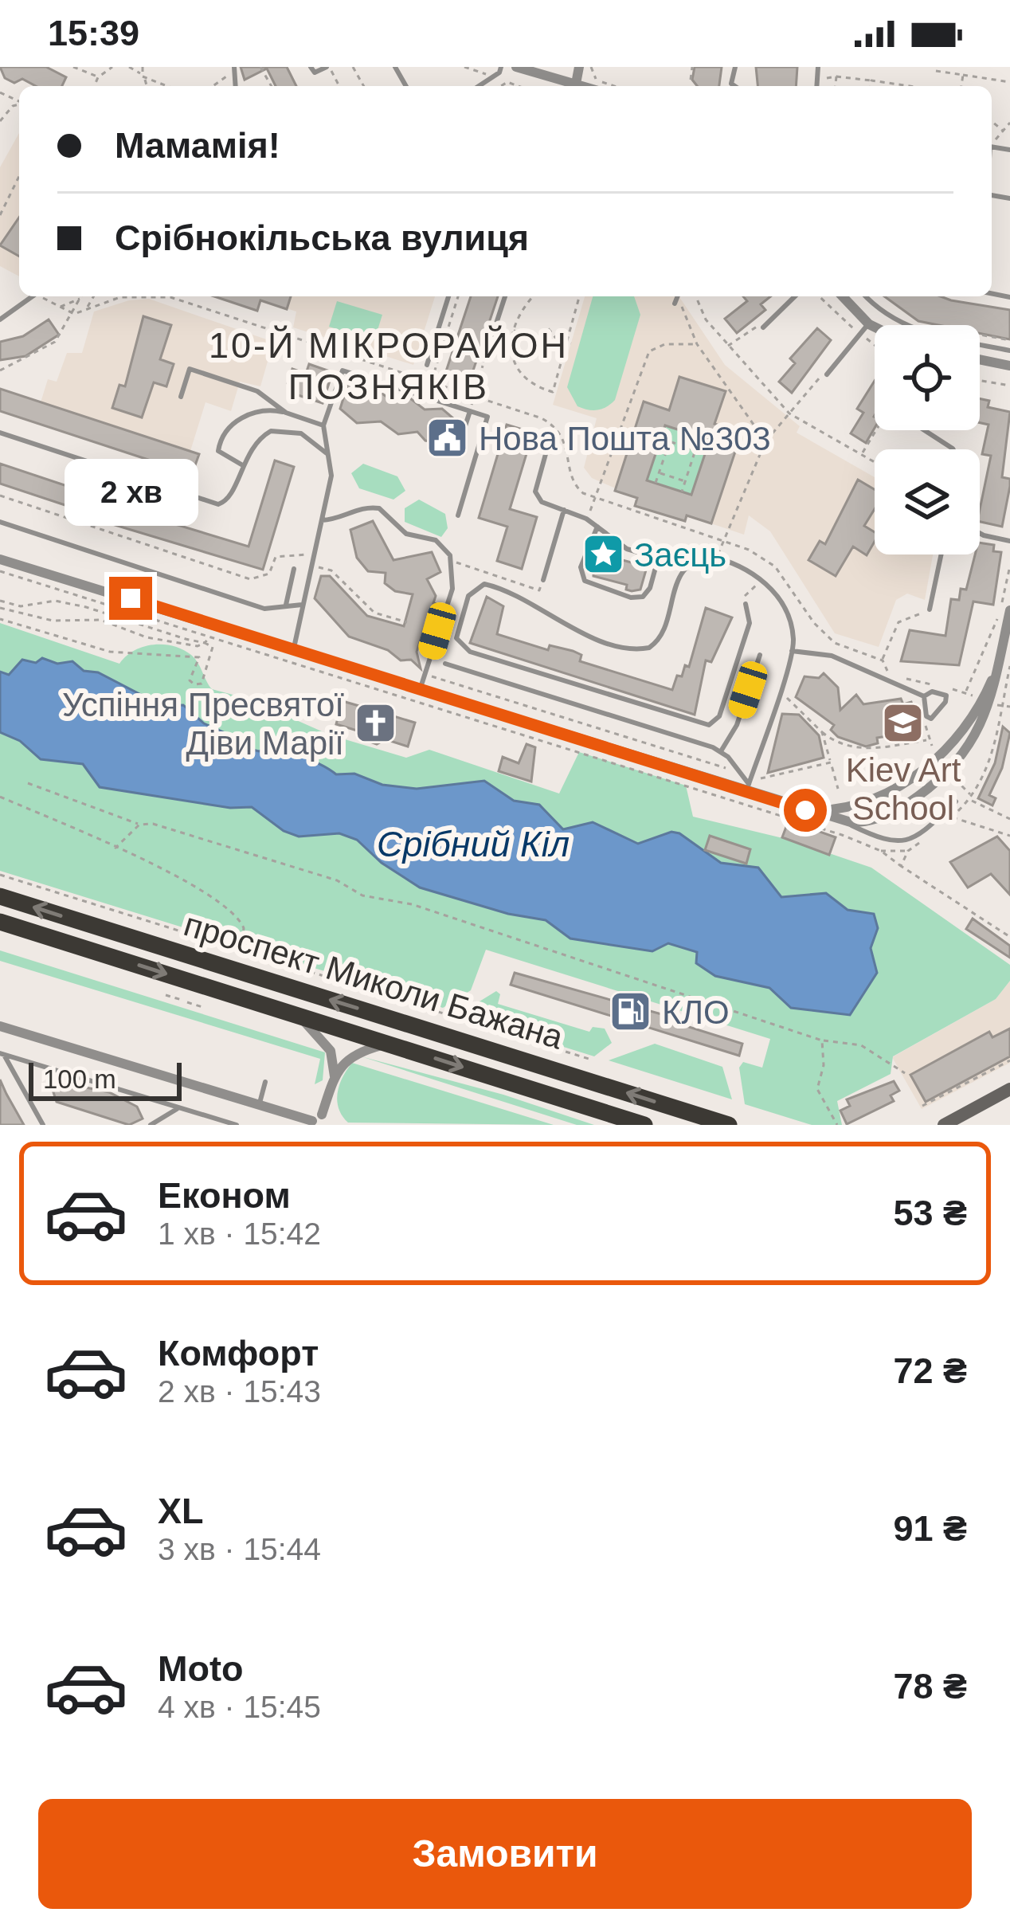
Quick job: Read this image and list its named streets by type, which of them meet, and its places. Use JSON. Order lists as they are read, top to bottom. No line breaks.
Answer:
{"streets":{"highway":["проспект Миколи Бажана"]},"districts":["10-Й МІКРОРАЙОН ПОЗНЯКІВ"],"water":["Срібний Кіл"],"places":{"public building":["Нова Пошта №303"],"place":["Заєць"],"school or university":["Kiev Art School"],"church":["Успіння Пресвятої Діви Марії"],"fuel station":["КЛО"]},"scale_bar":"100 m","page":{"status":"15:39","banner":["Мамамія!","Срібнокільська вулиця"],"bubble":"2 хв","scale":"100 m","list":[{"name":"Економ","note":"1 хв · 15:42","value":"53 ₴"},{"name":"Комфорт","note":"2 хв · 15:43","value":"72 ₴"},{"name":"XL","note":"3 хв · 15:44","value":"91 ₴"},{"name":"Moto","note":"4 хв · 15:45","value":"78 ₴"}],"buttons":"Замовити"}}
